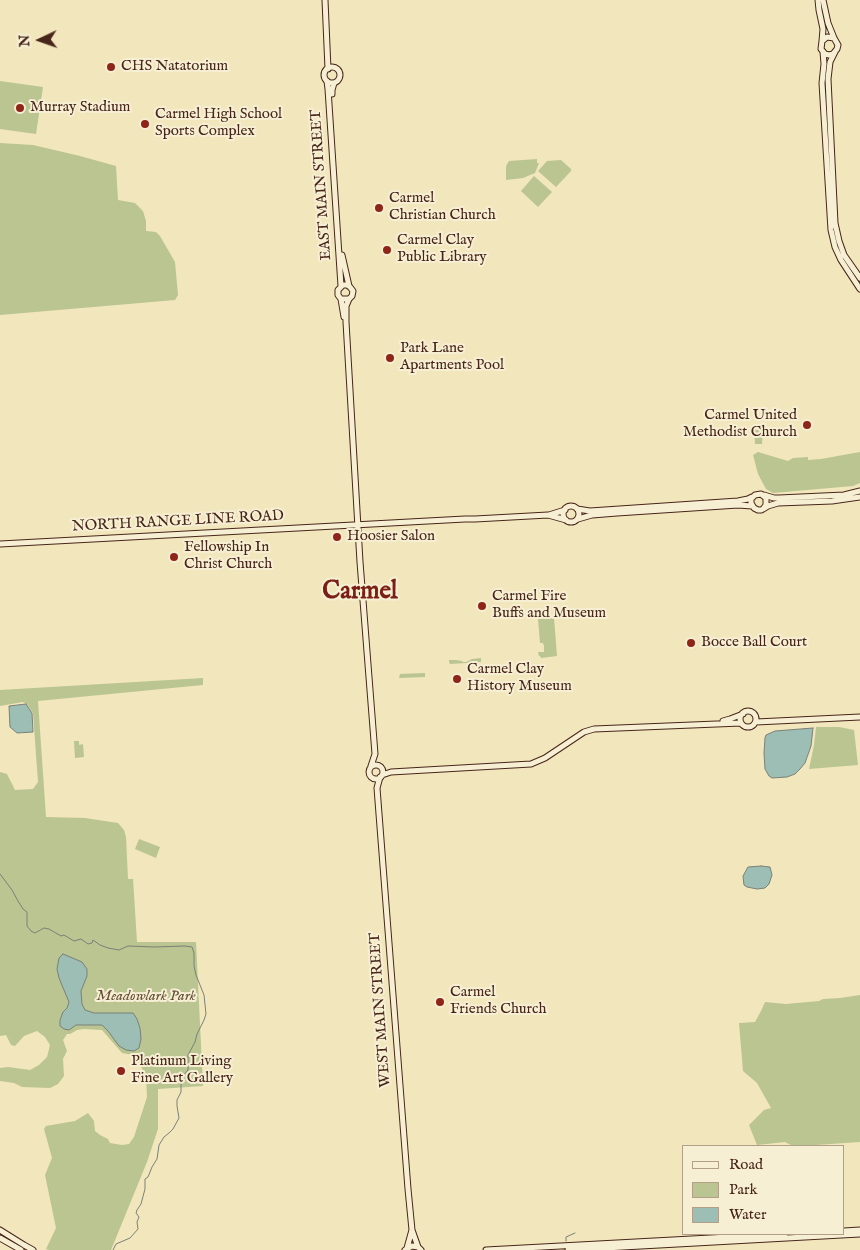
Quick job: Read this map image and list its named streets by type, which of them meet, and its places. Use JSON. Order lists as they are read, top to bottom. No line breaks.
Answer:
{"streets":{"main road":["EAST MAIN STREET","NORTH RANGE LINE ROAD","WEST MAIN STREET"]},"districts":["Carmel"],"parks":["Meadowlark Park"],"places":["CHS Natatorium","Murray Stadium","Carmel High School Sports Complex","Carmel Christian Church","Carmel Clay Public Library","Park Lane Apartments Pool","Carmel United Methodist Church","Hoosier Salon","Fellowship In Christ Church","Carmel Fire Buffs and Museum","Bocce Ball Court","Carmel Clay History Museum","Carmel Friends Church","Platinum Living Fine Art Gallery"],"legend":["Road","Park","Water"],"north":"left"}
